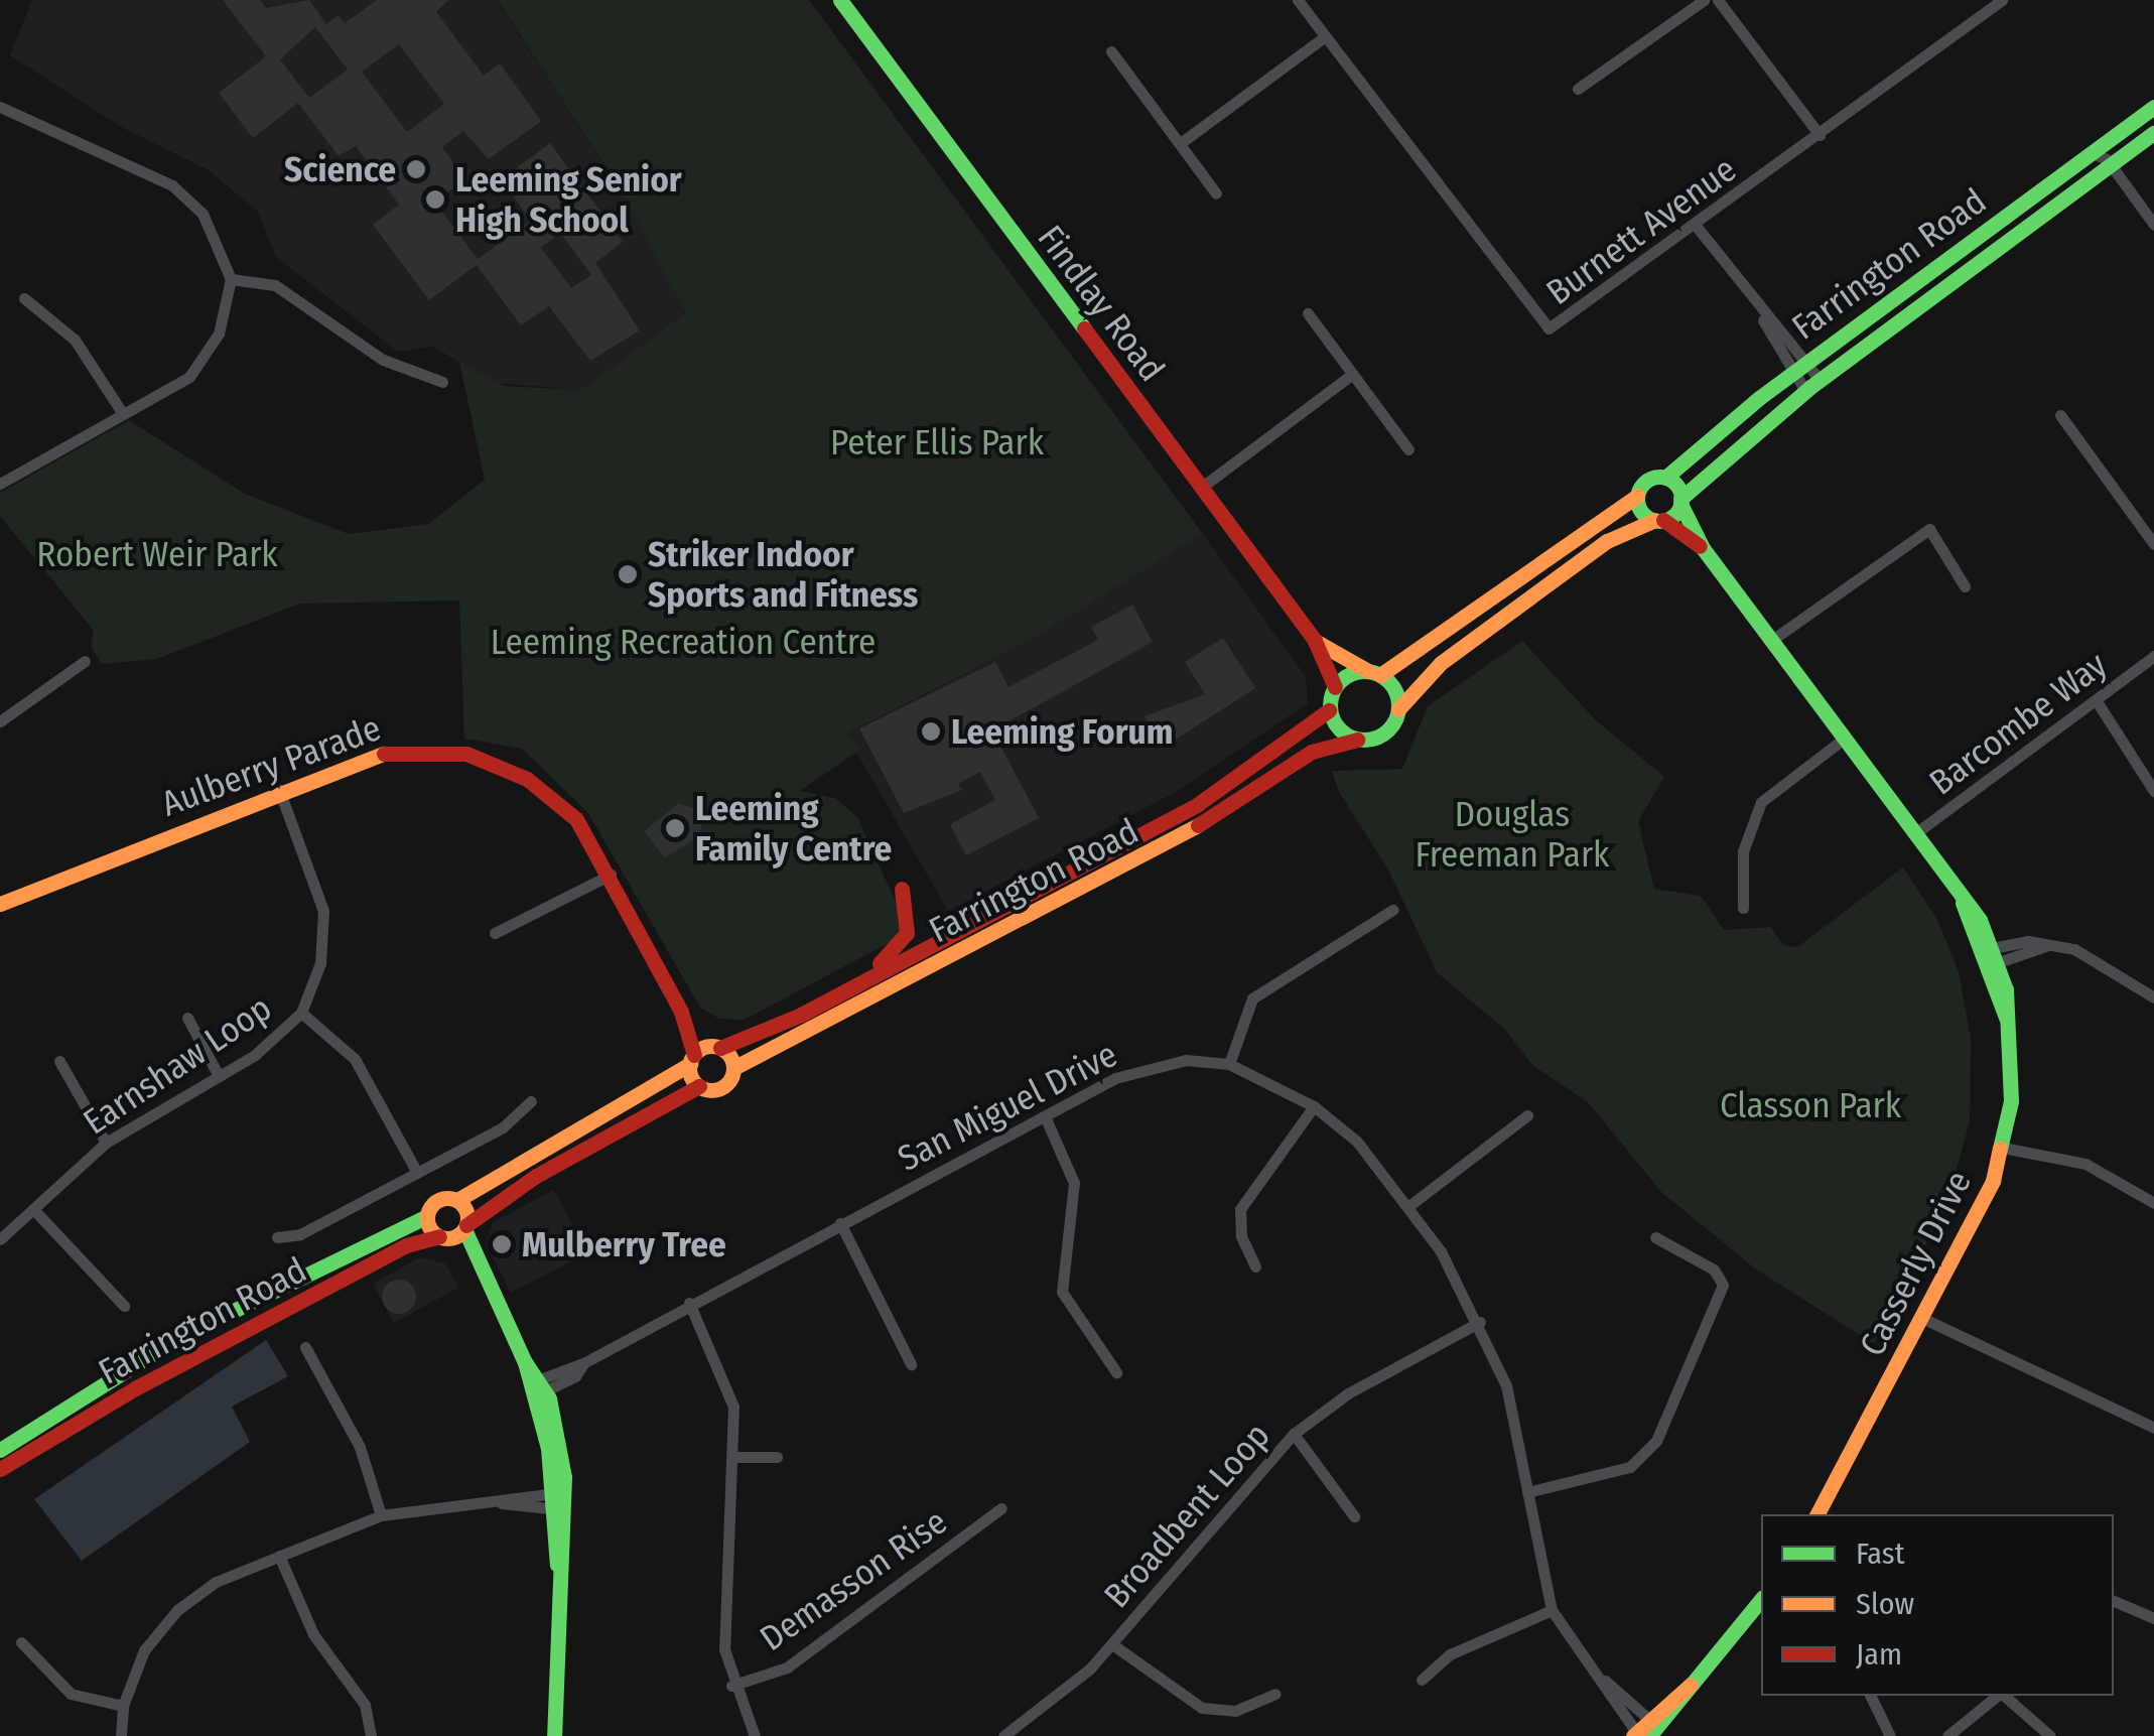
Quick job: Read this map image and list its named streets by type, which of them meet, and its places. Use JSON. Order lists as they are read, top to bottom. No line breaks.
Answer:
{"streets":{"main road":["Farrington Road","Findlay Road","Aulberry Parade","Casserly Drive"],"street":["Burnett Avenue","Barcombe Way","Earnshaw Loop","San Miguel Drive","Broadbent Loop","Demasson Rise"]},"crossings":[["Farrington Road","Findlay Road"],["Farrington Road","Aulberry Parade"],["Farrington Road","Casserly Drive"],["Barcombe Way","Casserly Drive"],["Aulberry Parade","Earnshaw Loop"],["San Miguel Drive","Broadbent Loop"]],"parks":["Peter Ellis Park","Robert Weir Park","Leeming Recreation Centre","Douglas Freeman Park","Classon Park"],"places":["Science","Leeming Senior High School","Striker Indoor Sports and Fitness","Leeming Forum","Leeming Family Centre","Mulberry Tree"],"legend":["Fast","Slow","Jam"]}
